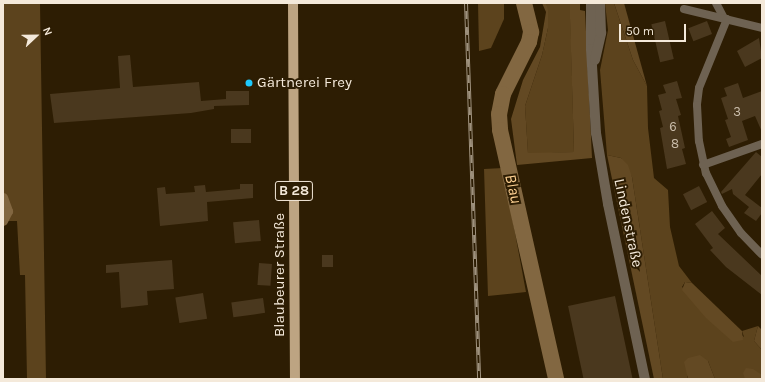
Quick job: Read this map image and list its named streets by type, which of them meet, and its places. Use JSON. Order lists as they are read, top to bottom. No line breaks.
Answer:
{"streets":{"main road":["B 28","Blaubeurer Straße"],"street":["Lindenstraße"]},"water":["Blau"],"places":["Gärtnerei Frey"],"house_numbers":["3","6","8"],"scale_bar":"50 m","north":"right"}
